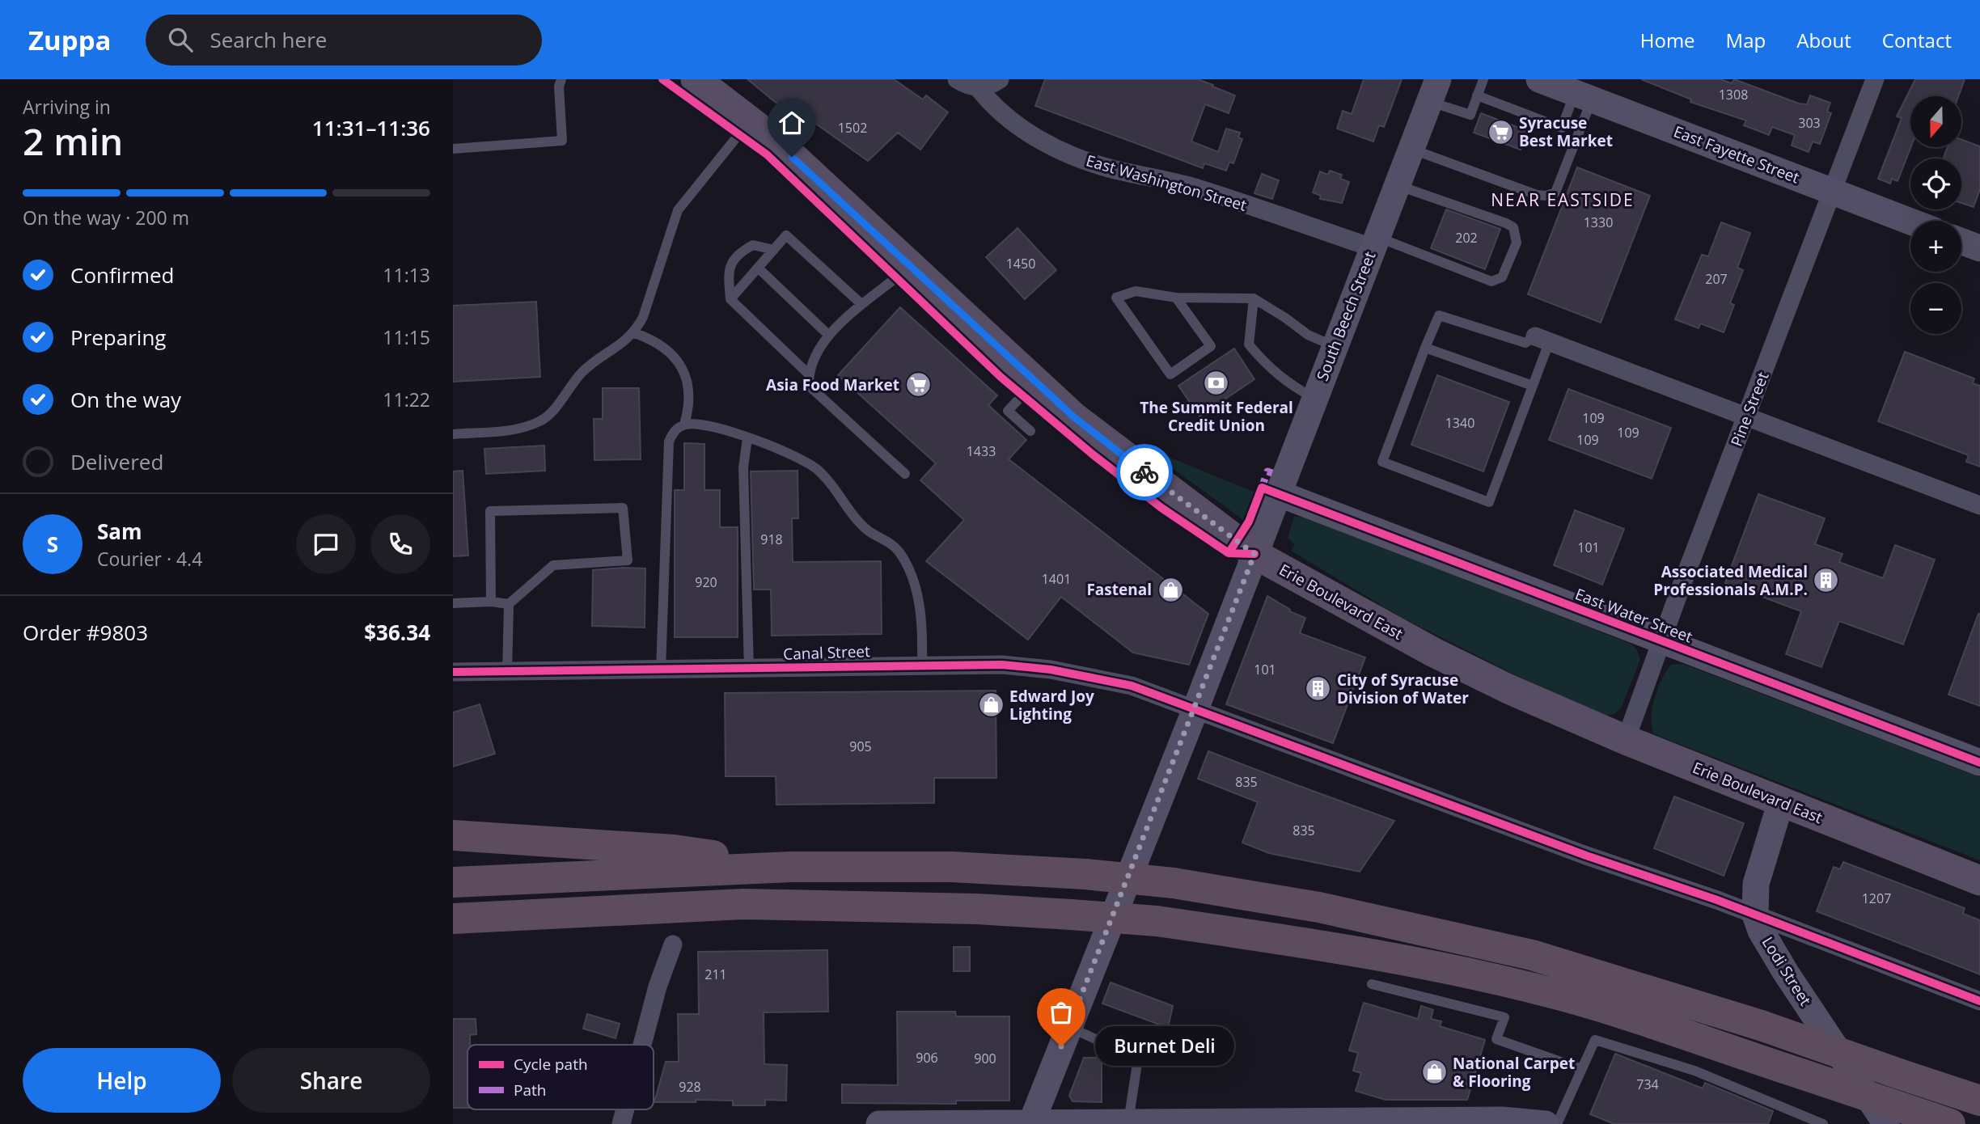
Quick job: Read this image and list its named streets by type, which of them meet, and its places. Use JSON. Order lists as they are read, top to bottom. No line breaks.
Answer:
{"streets":{"main road":["Erie Boulevard East"],"street":["East Fayette Street","East Washington Street","South Beech Street","Pine Street","East Water Street","Canal Street","Lodi Street"]},"crossings":[["East Fayette Street","Pine Street"],["East Washington Street","South Beech Street"],["South Beech Street","Erie Boulevard East"],["South Beech Street","East Water Street"],["South Beech Street","Canal Street"],["Pine Street","Erie Boulevard East"],["Pine Street","East Water Street"],["Erie Boulevard East","Lodi Street"],["Canal Street","Lodi Street"]],"districts":["NEAR EASTSIDE"],"places":{"supermarket":["Syracuse Best Market","Asia Food Market"],"bank":["The Summit Federal Credit Union"],"building":["Associated Medical Professionals A.M.P.","City of Syracuse Division of Water"],"shop":["Fastenal","Edward Joy Lighting","National Carpet & Flooring"],"other":["Burnet Deli"]},"house_numbers":["1308","303","1502","1330","202","1450","207","109","1340","109","109","1433","918","101","1401","920","101","905","835","835","1207","211","906","900","734","928"],"legend":["Cycle path","Path"],"north":"bottom","page":{"header":"Zuppa","search":"Search here","nav":["Home","Map","About","Contact"],"heading":["2 min","Arriving in","11:31–11:36"],"panel":["Sam","Courier · 4.4","Order #9803","$36.34"],"map_buttons":["+","−"],"bar":"On the way · 200 m","list":[["Confirmed","11:13"],["Preparing","11:15"],["On the way","11:22"],"Delivered"],"round":"S","bubble":"Burnet Deli","buttons":["Help","Share"]}}
